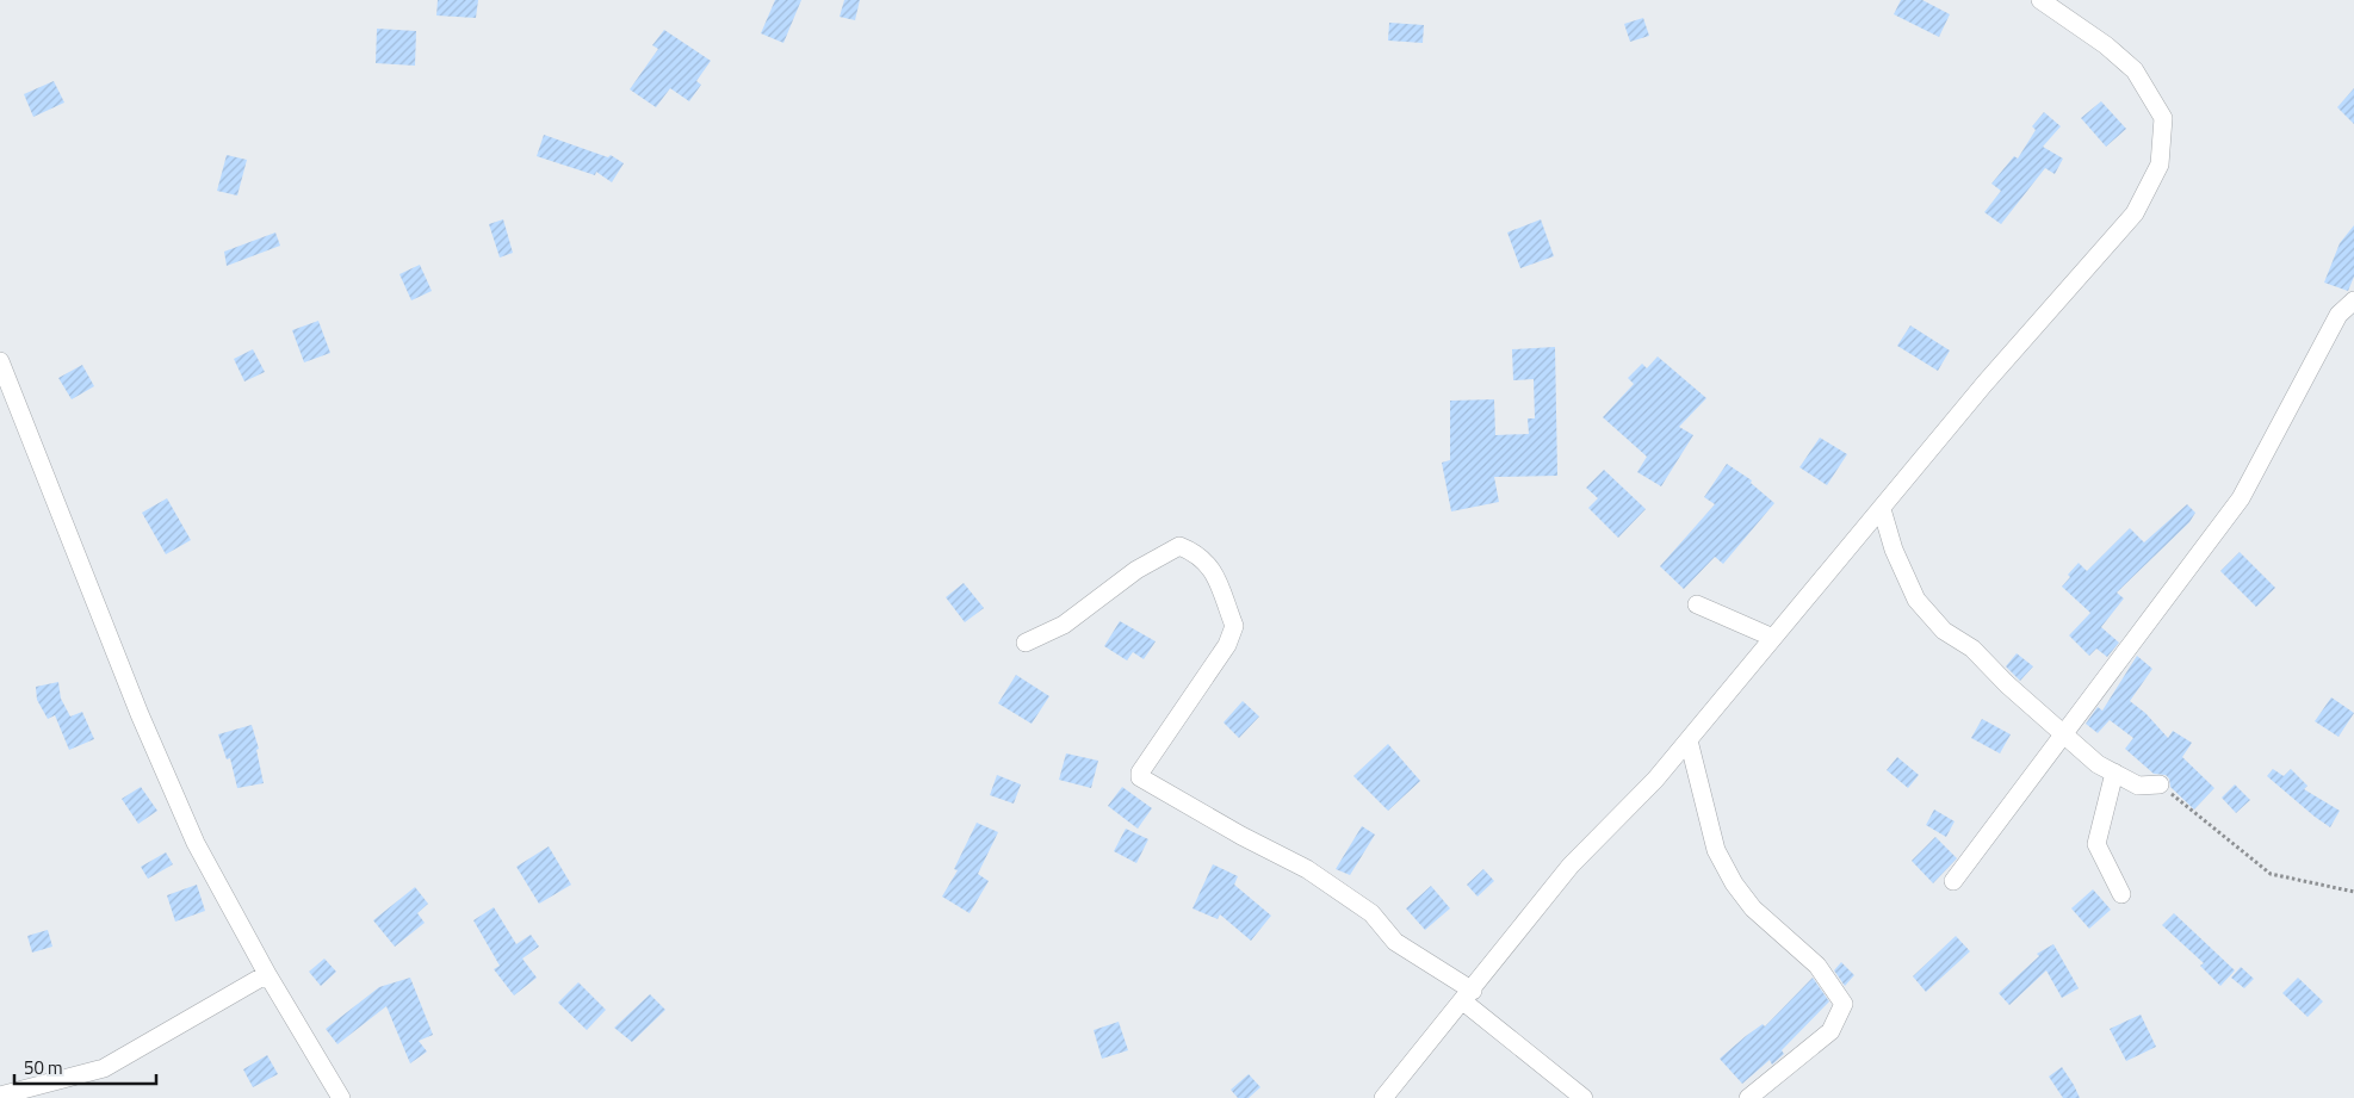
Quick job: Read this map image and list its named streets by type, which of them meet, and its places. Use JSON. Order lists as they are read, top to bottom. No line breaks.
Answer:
{"scale_bar":"50 m"}
